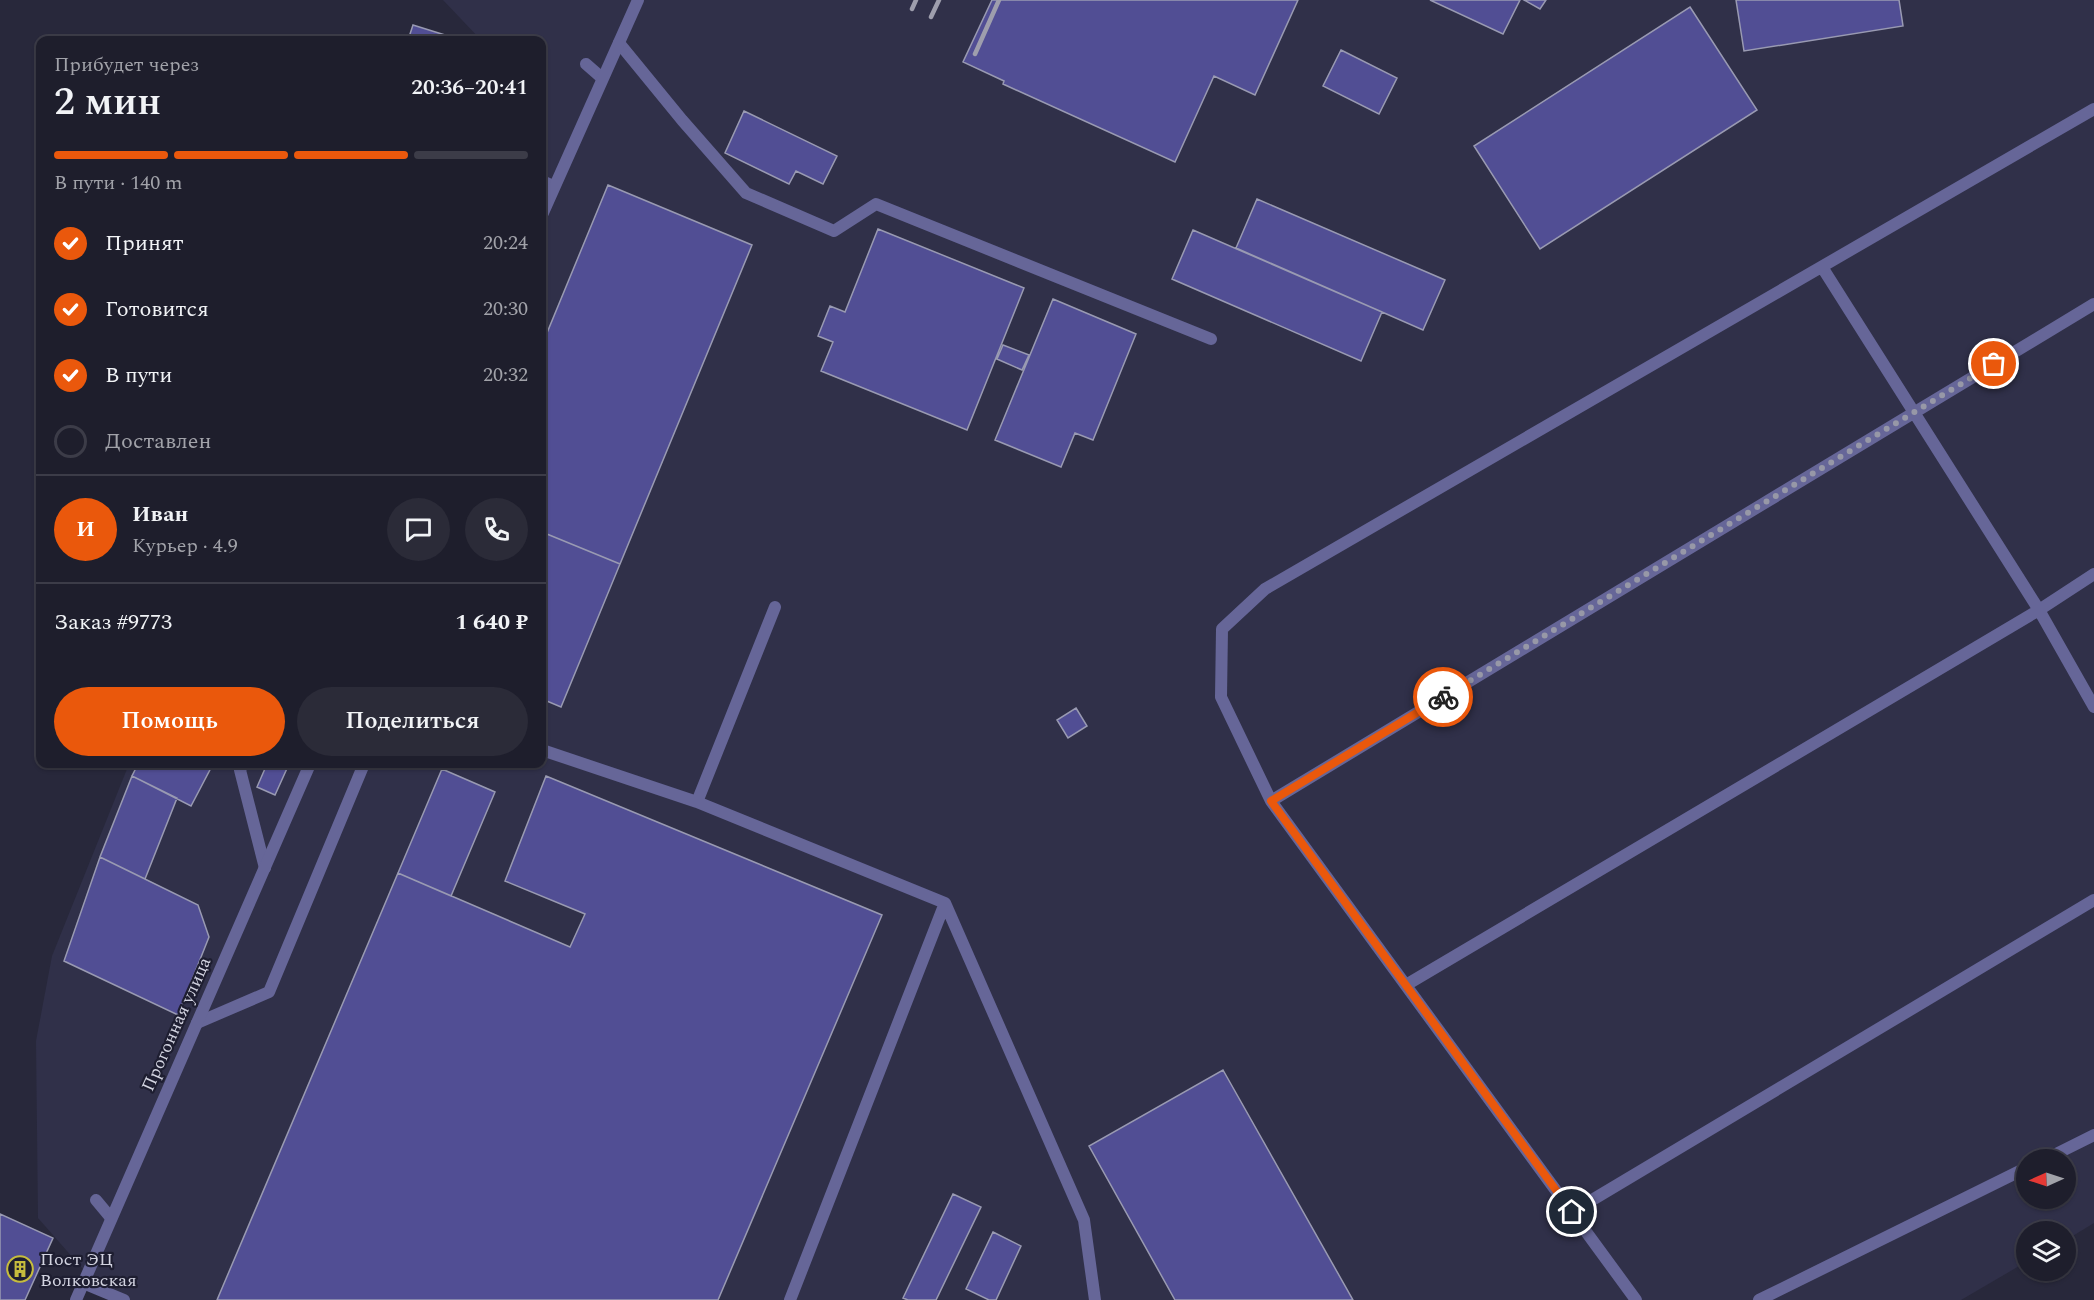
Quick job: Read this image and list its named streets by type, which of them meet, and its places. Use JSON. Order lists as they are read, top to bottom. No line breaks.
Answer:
{"streets":{"street":["Прогонная улица"]},"places":{"building":["Пост ЭЦ Волковская"]},"north":"left","page":{"heading":["2 мин","Прибудет через","20:36–20:41"],"panel":["Иван","Курьер · 4.9","Заказ #9773","1 640 ₽"],"bar":"В пути · 140 m","list":[["Принят","20:24"],["Готовится","20:30"],["В пути","20:32"],"Доставлен"],"round":"И","buttons":["Помощь","Поделиться"]}}
